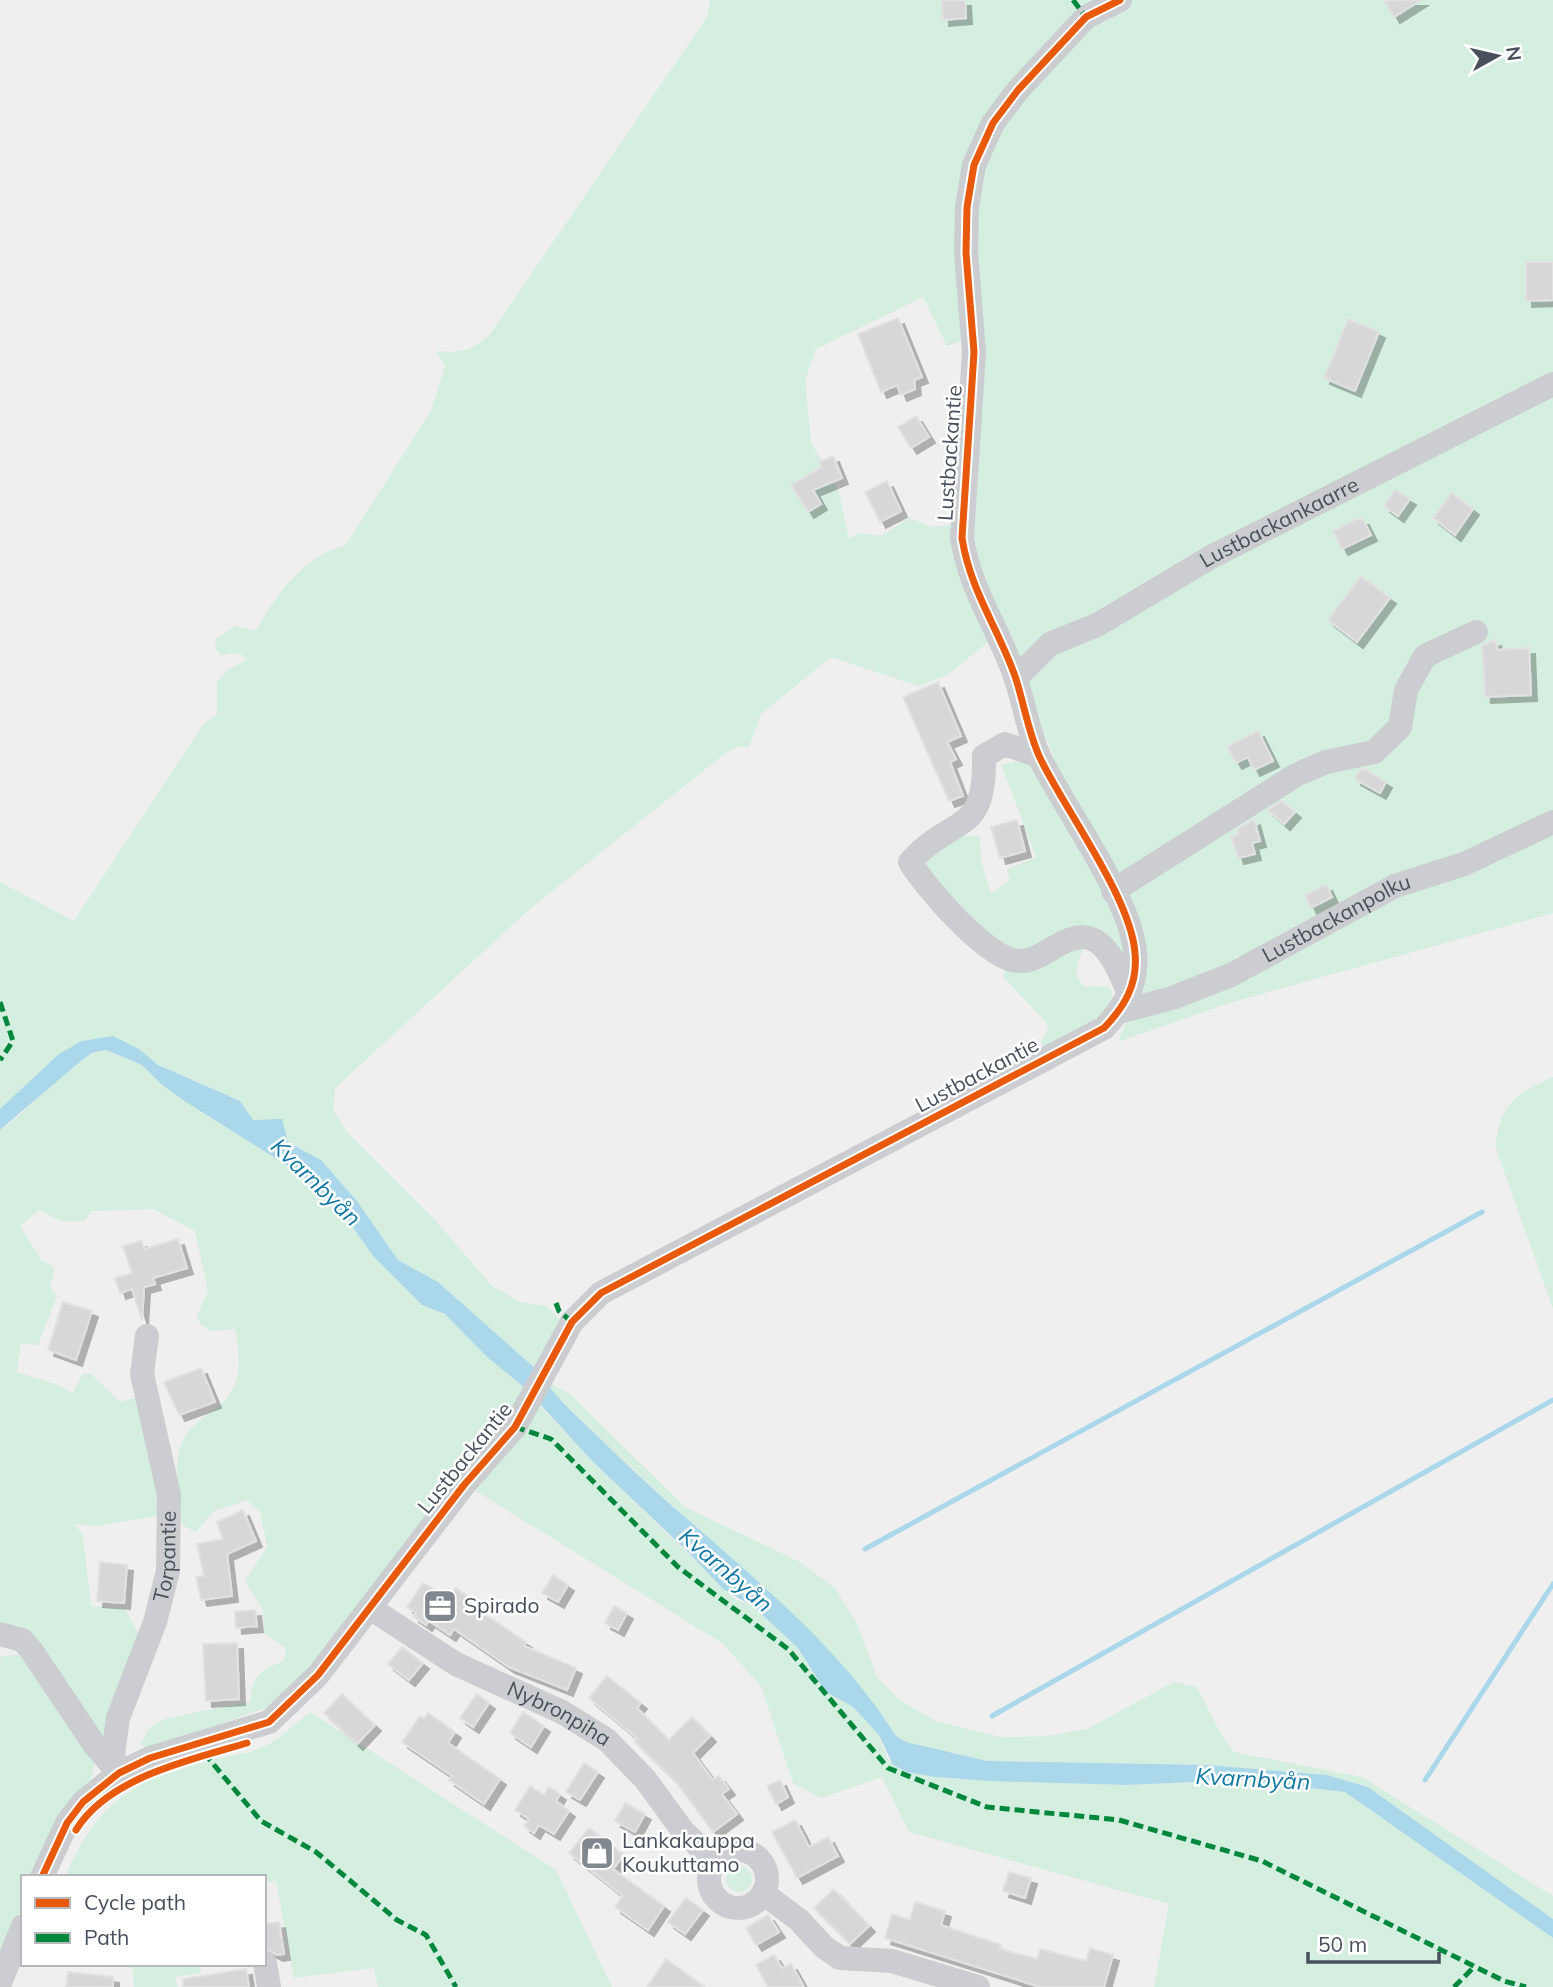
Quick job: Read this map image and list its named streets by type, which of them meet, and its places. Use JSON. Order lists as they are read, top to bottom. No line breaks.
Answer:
{"streets":{"street":["Lustbackantie","Lustbackankaarre","Lustbackanpolku","Torpantie","Nybronpiha"]},"crossings":[["Lustbackantie","Lustbackankaarre"],["Lustbackantie","Lustbackanpolku"],["Lustbackantie","Torpantie"],["Lustbackantie","Nybronpiha"]],"water":["Kvarnbyån"],"places":{"office":["Spirado"],"shop":["Lankakauppa Koukuttamo"]},"legend":["Cycle path","Path"],"scale_bar":"50 m","north":"right"}
